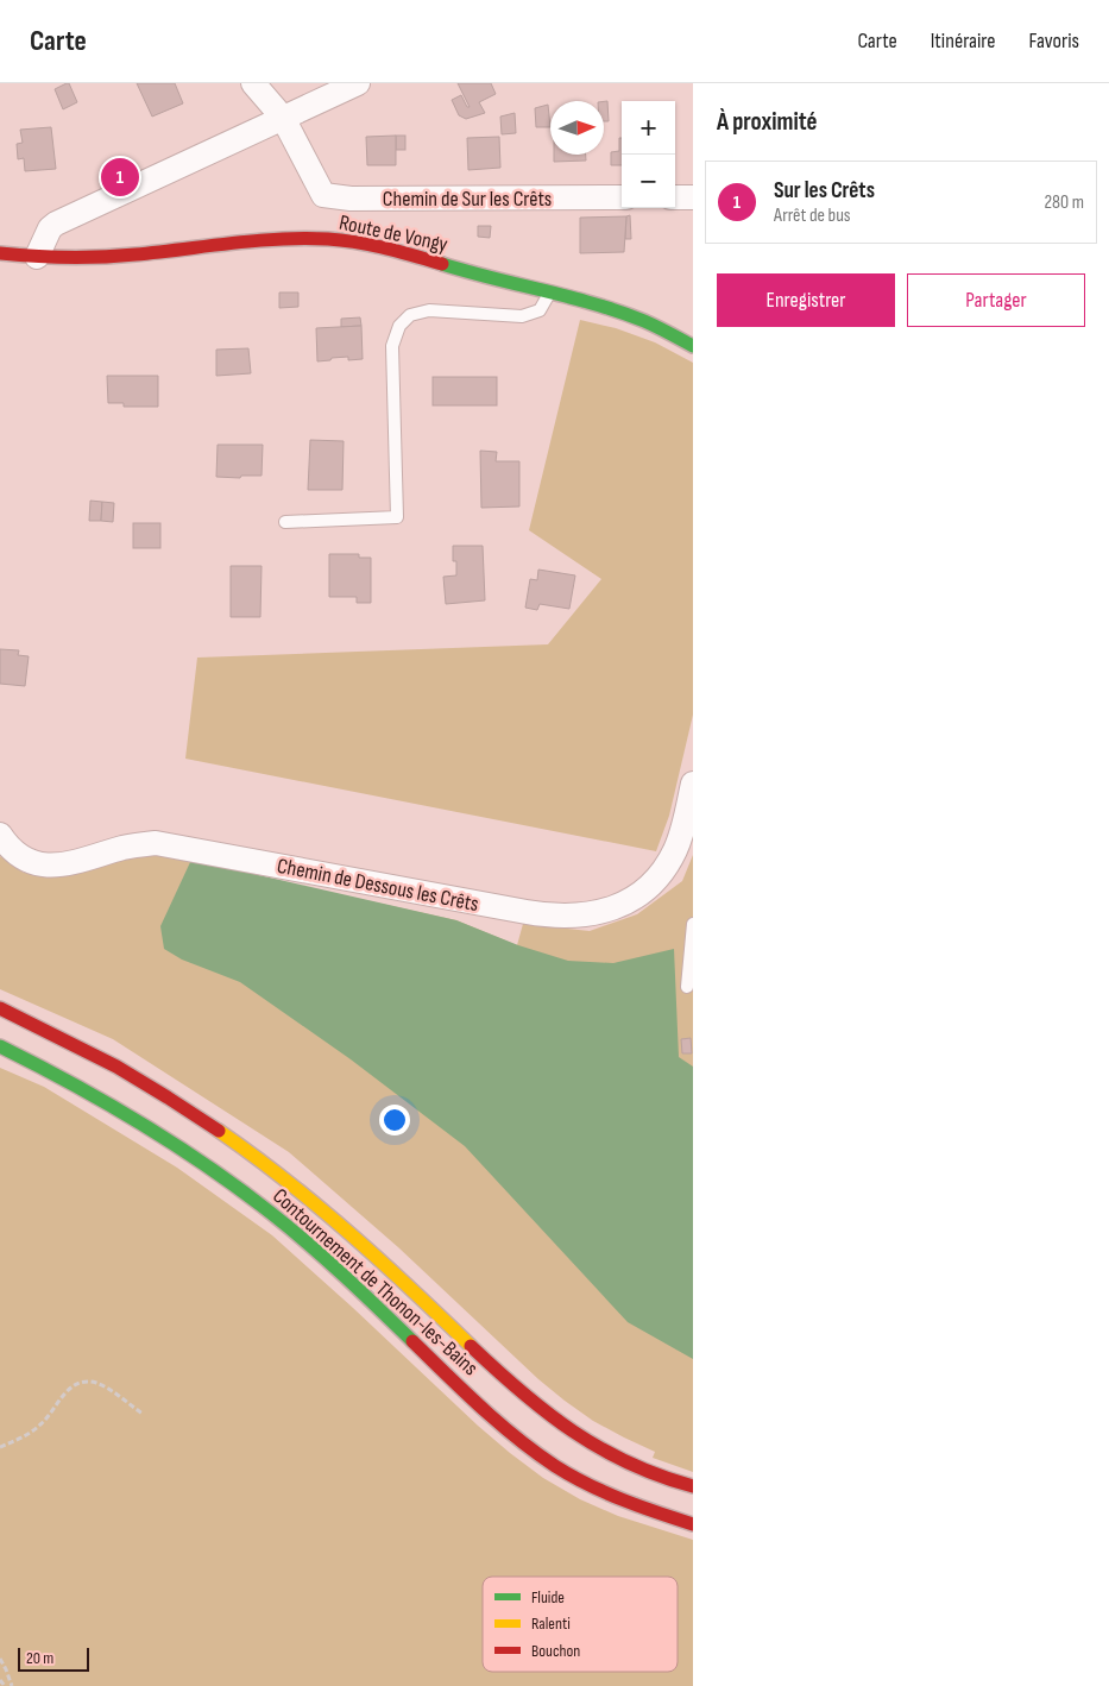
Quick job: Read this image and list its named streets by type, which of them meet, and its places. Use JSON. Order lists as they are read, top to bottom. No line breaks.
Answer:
{"streets":{"main road":["Route de Vongy","Contournement de Thonon-les-Bains"],"street":["Chemin de Sur les Crêts","Chemin de Dessous les Crêts"]},"legend":["Fluide","Ralenti","Bouchon"],"scale_bar":"20 m","north":"right","page":{"header":"Carte","nav":["Carte","Itinéraire","Favoris"],"heading":"À proximité","map_buttons":["+","−"],"pins":"1","list":[{"mark":"1","name":"Sur les Crêts","note":"Arrêt de bus","value":"280 m"}],"buttons":["Enregistrer","Partager"],"scale":"20 m"}}
